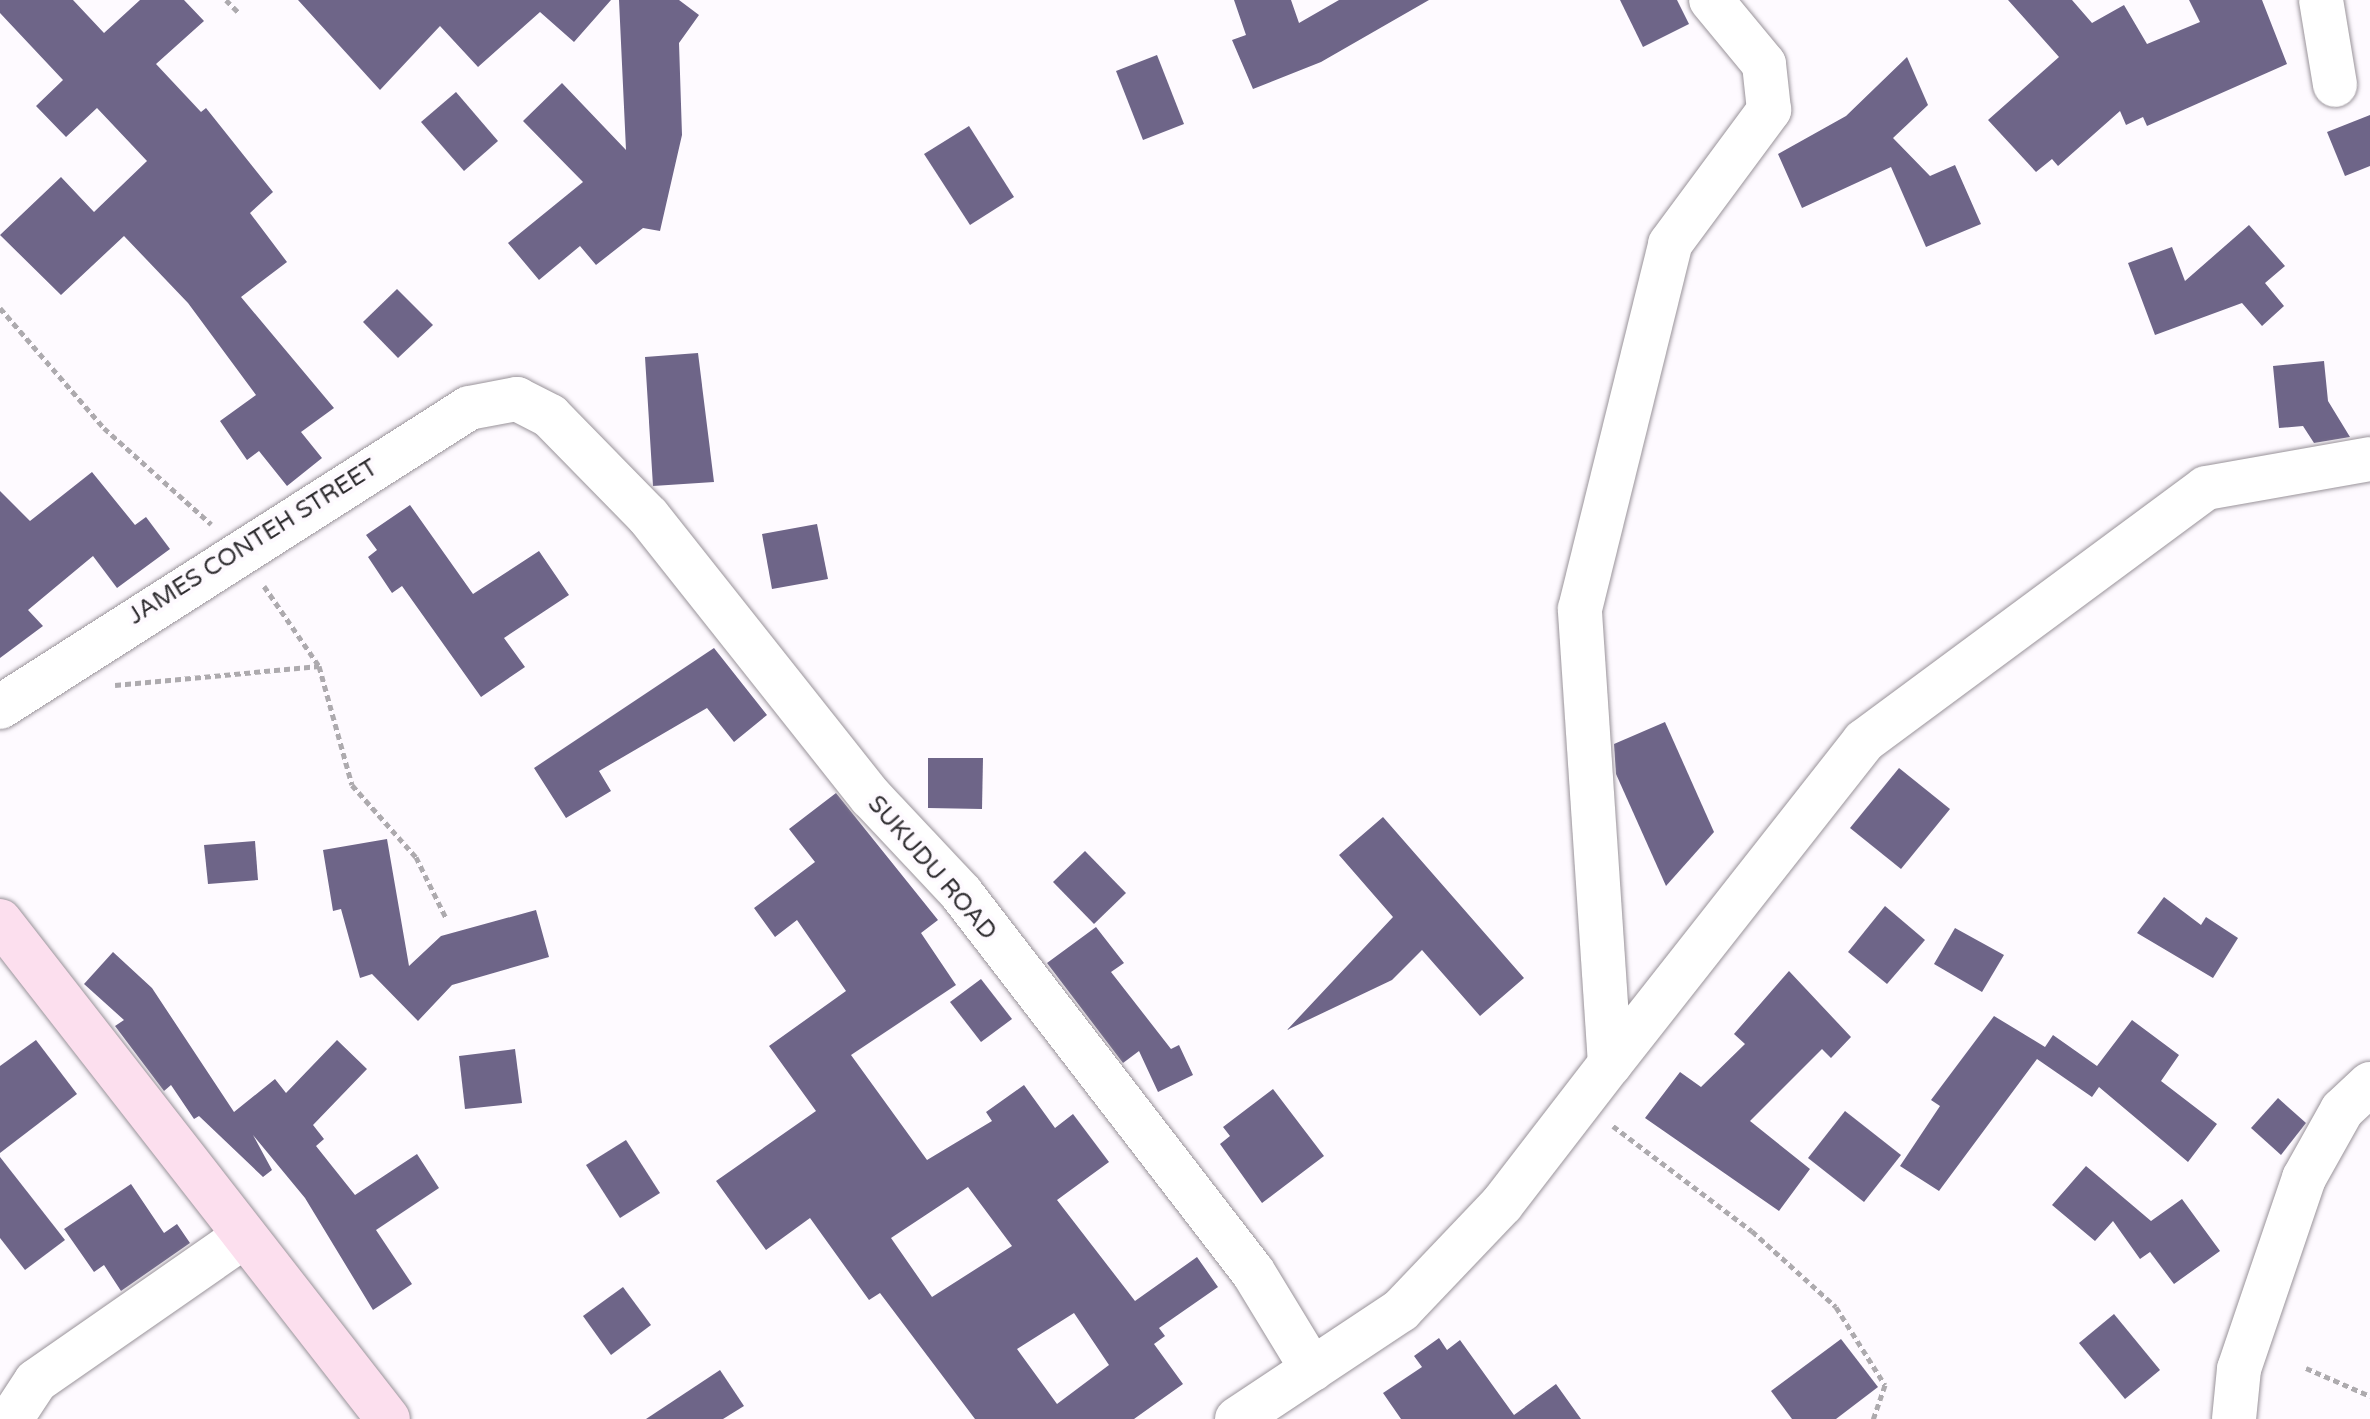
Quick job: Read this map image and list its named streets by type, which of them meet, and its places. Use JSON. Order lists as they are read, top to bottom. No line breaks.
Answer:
{"streets":{"street":["JAMES CONTEH STREET","SUKUDU ROAD"]},"crossings":[["JAMES CONTEH STREET","SUKUDU ROAD"]]}
